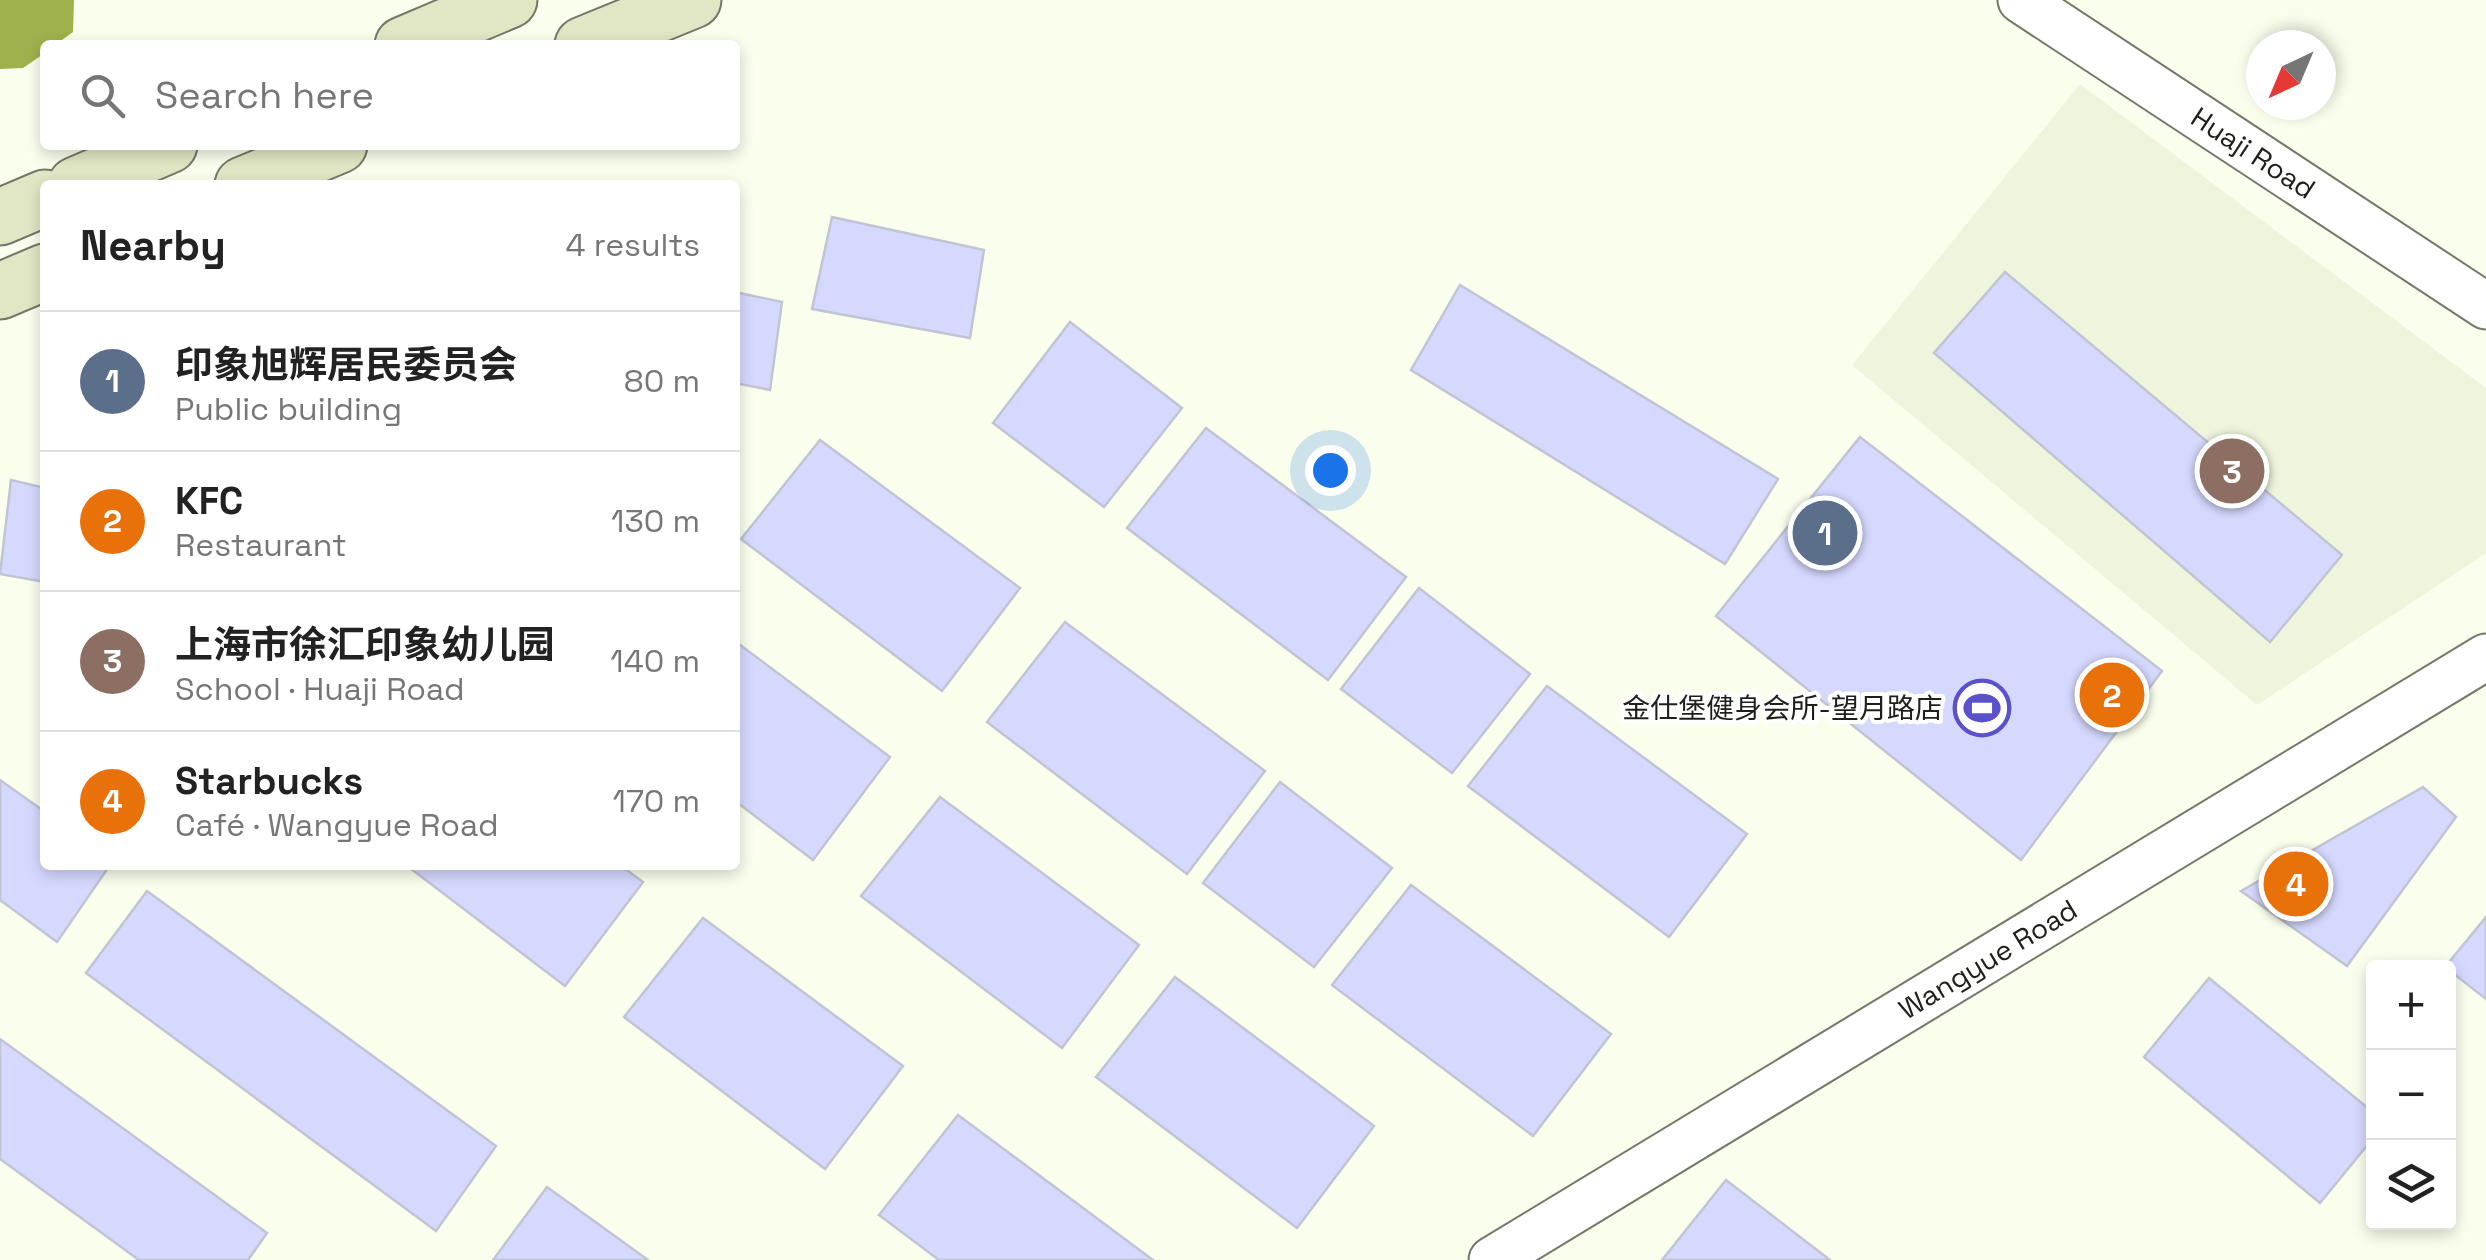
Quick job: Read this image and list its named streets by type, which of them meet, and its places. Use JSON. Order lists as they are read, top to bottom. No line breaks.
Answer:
{"streets":{"street":["Huaji Road","Wangyue Road"]},"places":{"sports":["金仕堡健身会所-望月路店"]},"north":"bottom left","page":{"search":"Search here","heading":["Nearby","4 results"],"list":[{"mark":"1","name":"印象旭辉居民委员会","note":"Public building","value":"80 m"},{"mark":"2","name":"KFC","note":"Restaurant","value":"130 m"},{"mark":"3","name":"上海市徐汇印象幼儿园","note":"School · Huaji Road","value":"140 m"},{"mark":"4","name":"Starbucks","note":"Café · Wangyue Road","value":"170 m"}],"pins":["3","1","2","4"],"map_buttons":["+","−"]}}
